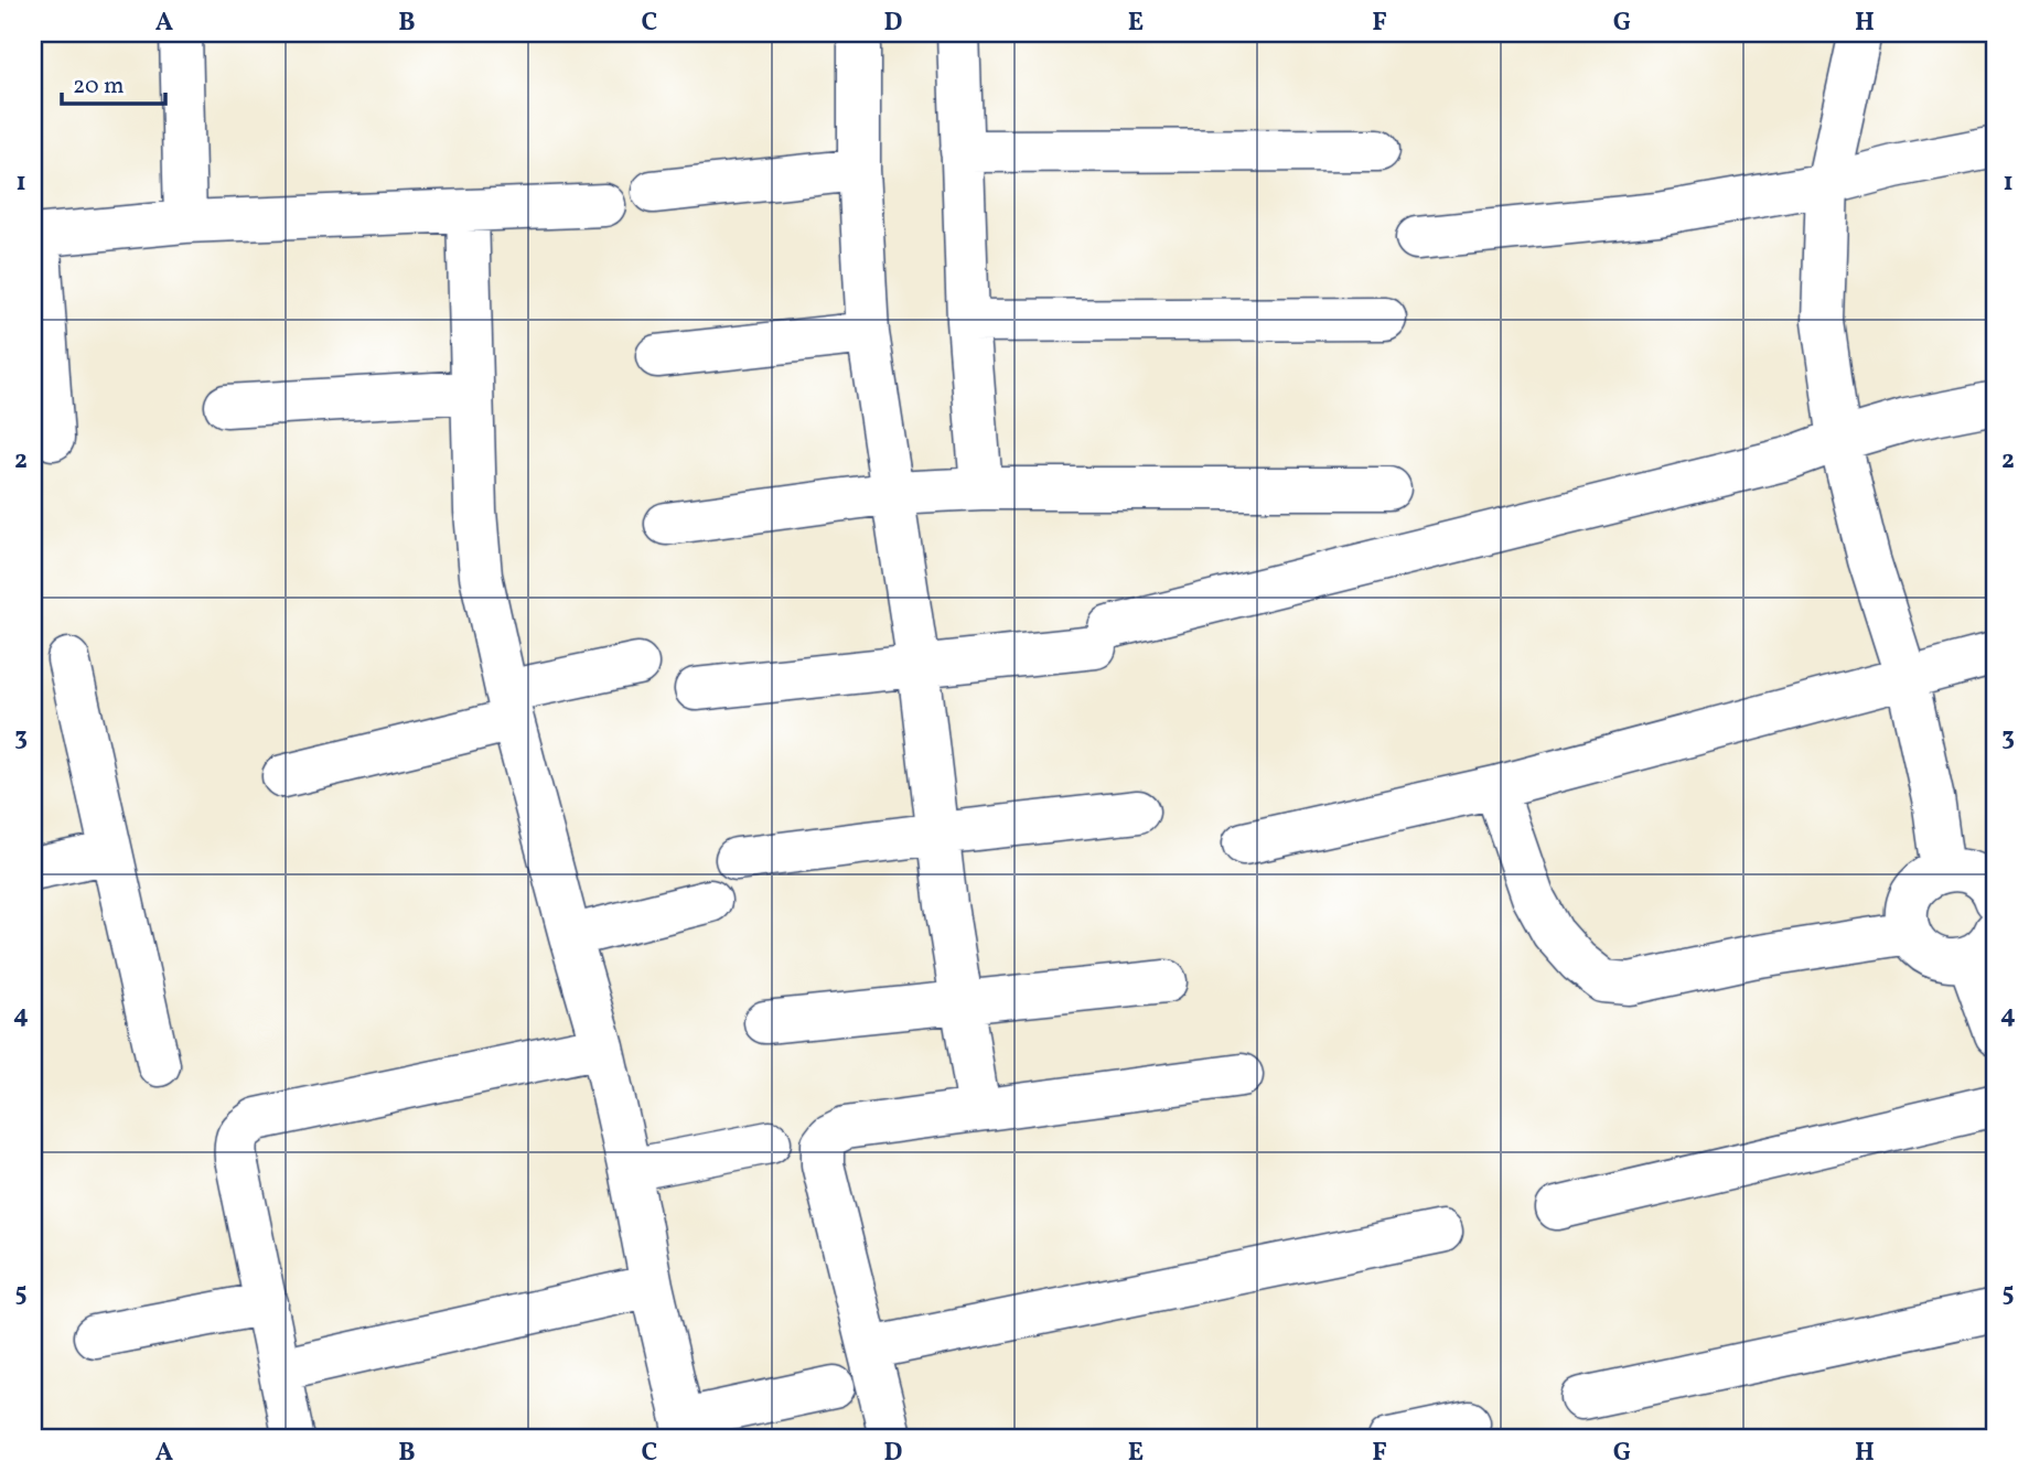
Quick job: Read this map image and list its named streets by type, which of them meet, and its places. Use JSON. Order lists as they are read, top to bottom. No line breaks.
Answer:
{"scale_bar":"20 m","grid":{"columns":["A","B","C","D","E","F","G","H"],"rows":["1","2","3","4","5"]}}
